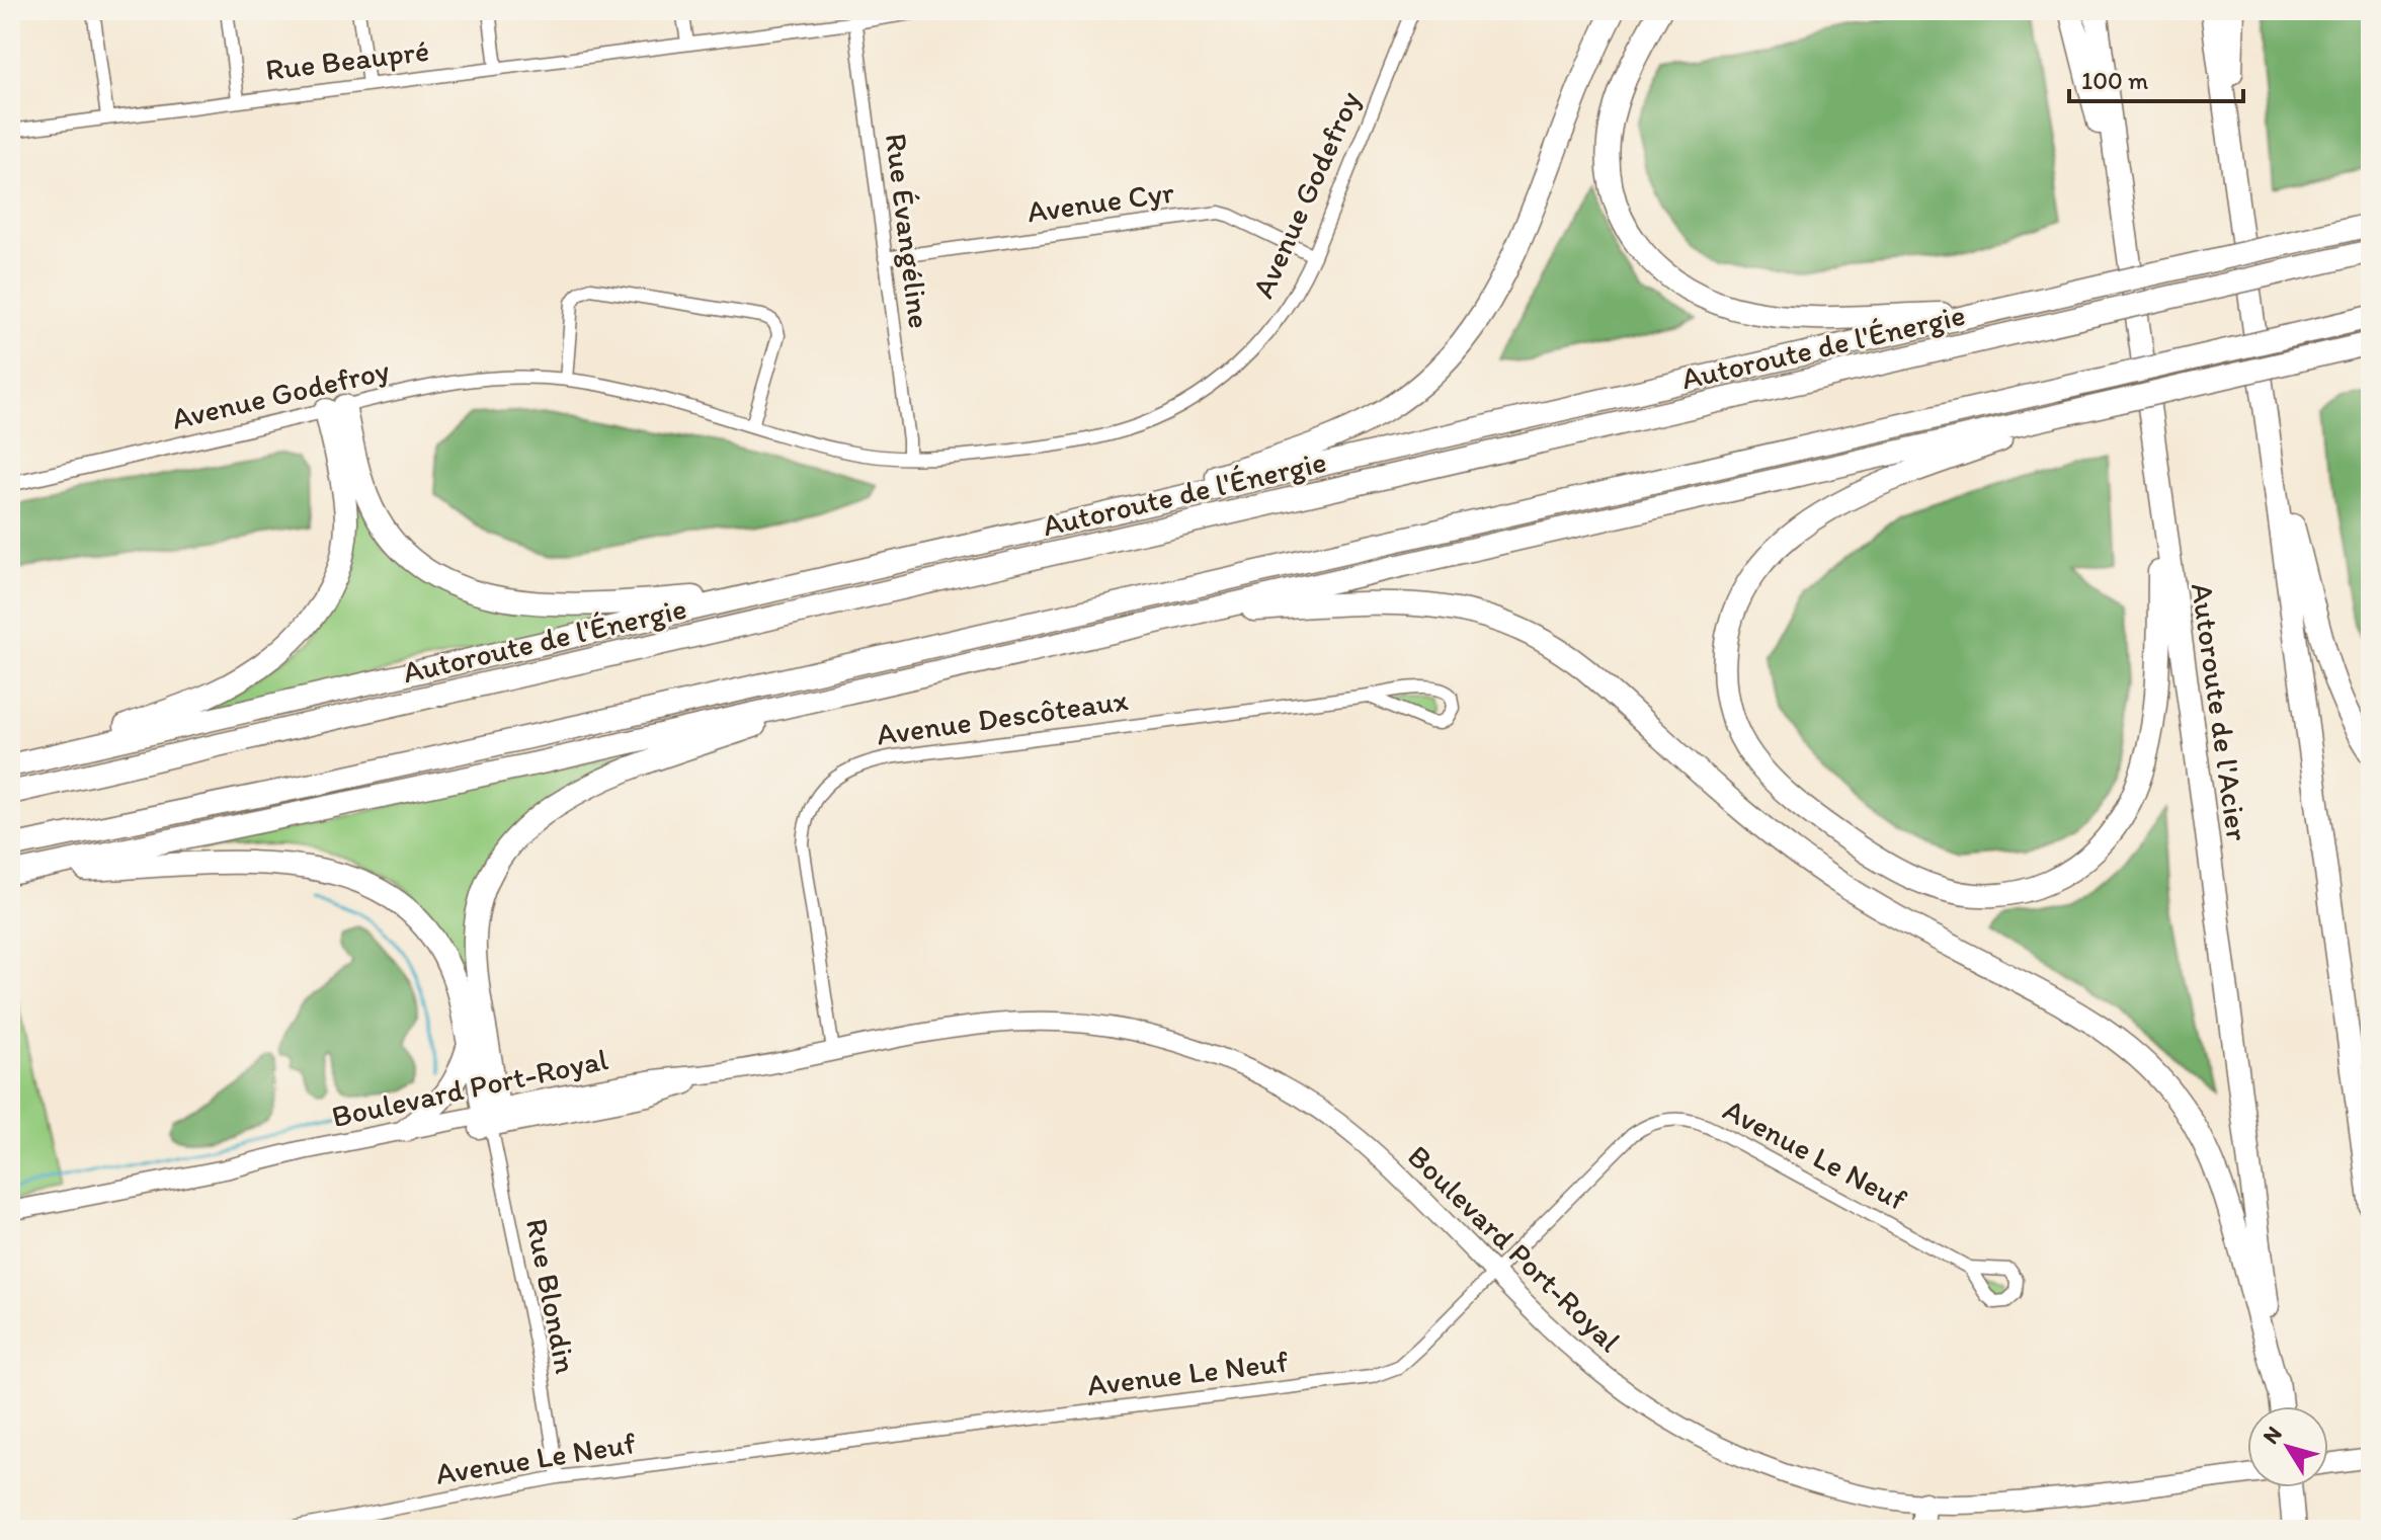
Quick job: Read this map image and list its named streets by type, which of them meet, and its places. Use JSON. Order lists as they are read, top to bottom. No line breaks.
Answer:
{"streets":{"highway":["Autoroute de l'Énergie","Autoroute de l'Acier"],"main road":["Boulevard Port-Royal"],"street":["Rue Beaupré","Avenue Godefroy","Avenue Cyr","Rue Évangéline","Avenue Descôteaux","Avenue Le Neuf","Rue Blondin"]},"crossings":[["Rue Beaupré","Rue Évangéline"],["Avenue Godefroy","Avenue Cyr"],["Avenue Godefroy","Rue Évangéline"],["Avenue Cyr","Rue Évangéline"],["Avenue Descôteaux","Boulevard Port-Royal"],["Boulevard Port-Royal","Avenue Le Neuf"],["Boulevard Port-Royal","Rue Blondin"],["Avenue Le Neuf","Rue Blondin"]],"scale_bar":"100 m","north":"top left"}
